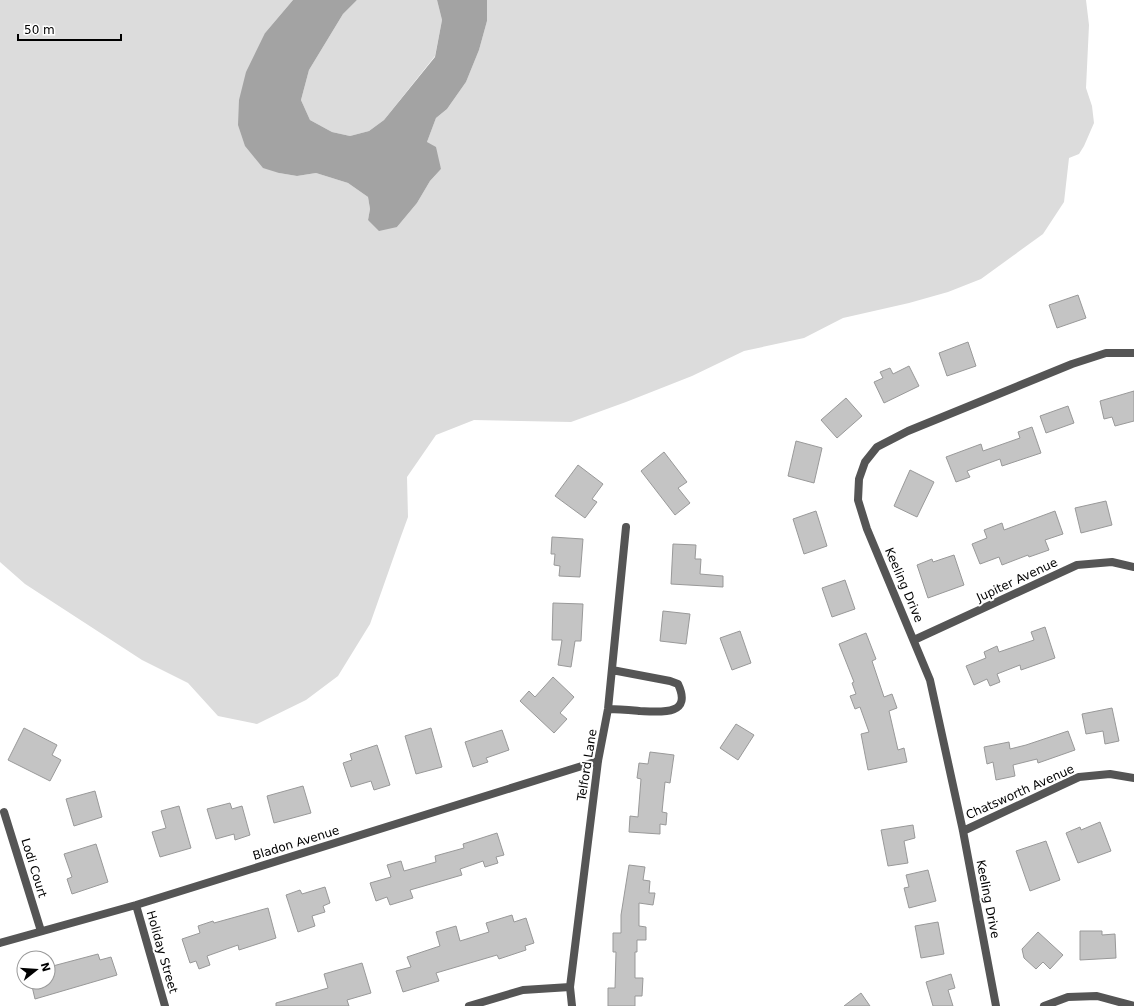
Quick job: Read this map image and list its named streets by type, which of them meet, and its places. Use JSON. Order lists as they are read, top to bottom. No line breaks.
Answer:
{"streets":{"street":["Jupiter Avenue","Keeling Drive","Telford Lane","Chatsworth Avenue","Bladon Avenue","Lodi Court","Holiday Street"]},"crossings":[["Jupiter Avenue","Keeling Drive"],["Keeling Drive","Chatsworth Avenue"],["Telford Lane","Bladon Avenue"],["Bladon Avenue","Lodi Court"],["Bladon Avenue","Holiday Street"]],"scale_bar":"50 m","north":"right"}
